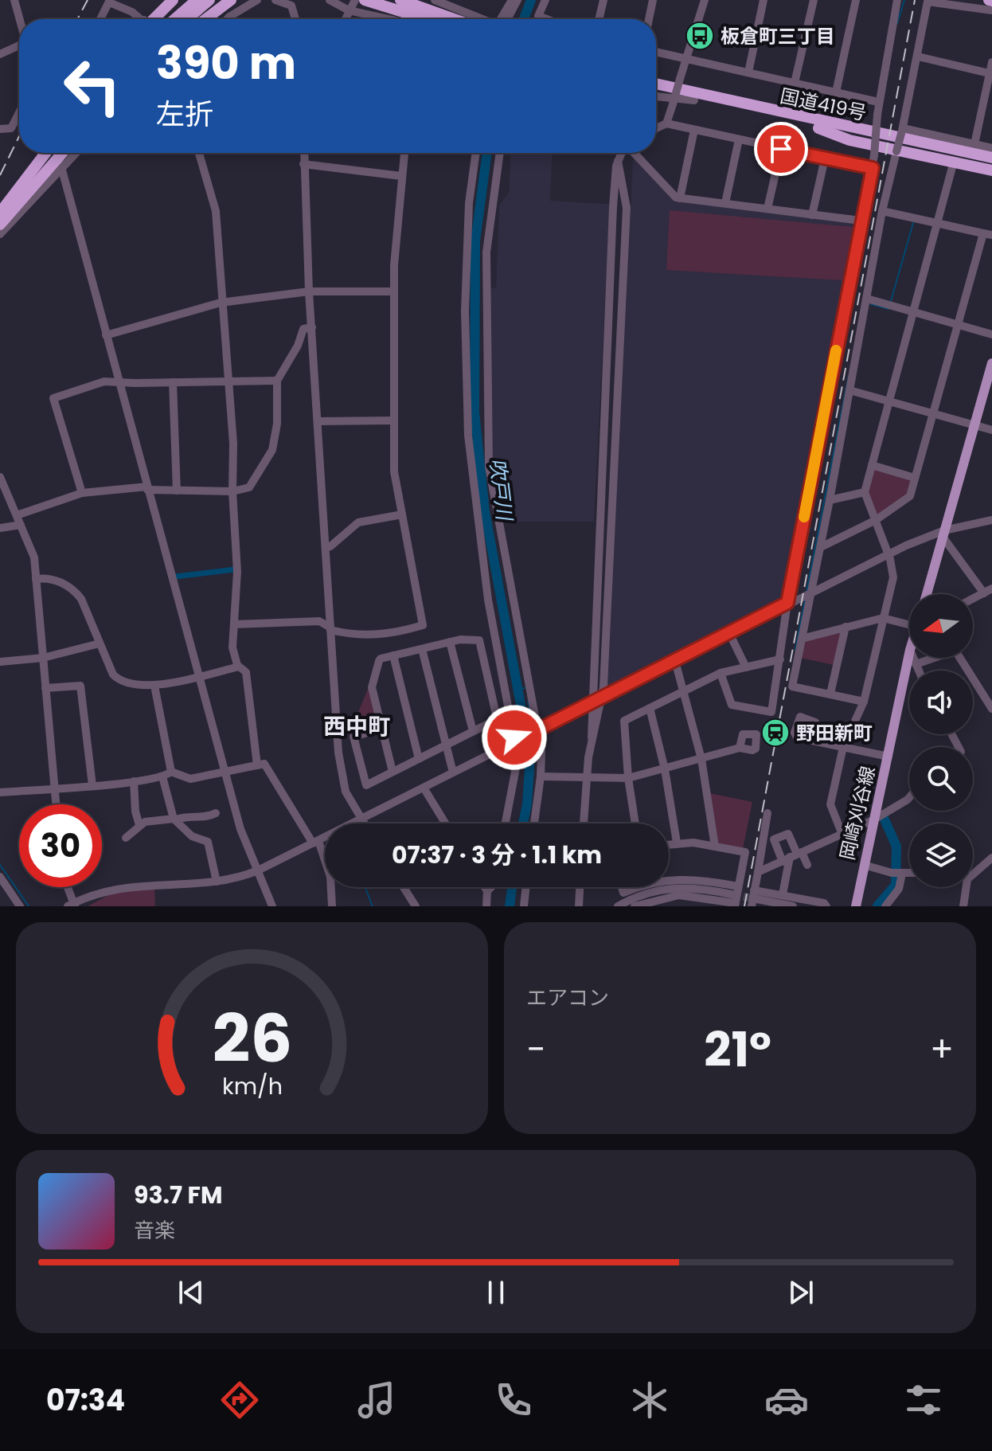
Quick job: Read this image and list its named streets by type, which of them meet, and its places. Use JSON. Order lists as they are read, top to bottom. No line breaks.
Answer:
{"streets":{"highway":["国道419号"],"main road":["岡崎刈谷線"]},"districts":["西中町"],"water":["吹戸川"],"places":{"bus stop":["板倉町三丁目"],"station":["野田新町"]},"north":"left","page":{"turn":["390 m","左折"],"limit":"30","trip":"07:37 · 3 分 · 1.1 km","tile":"エアコン","heat":["−","21°","+"],"song":["93.7 FM","音楽"],"tabs":"07:34","gauge":["26","km/h"]}}
